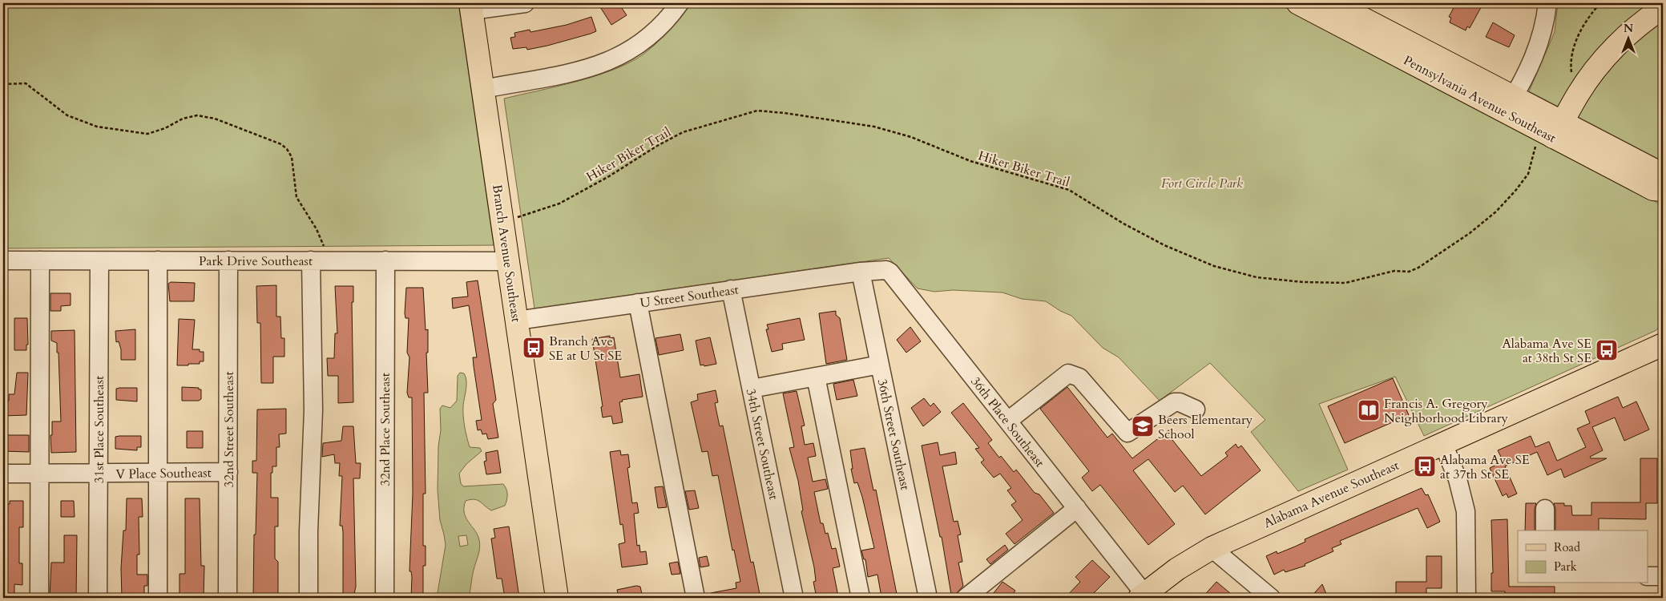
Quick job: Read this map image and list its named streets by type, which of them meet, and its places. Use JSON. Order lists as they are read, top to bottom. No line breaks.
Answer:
{"streets":{"main road":["Pennsylvania Avenue Southeast","Branch Avenue Southeast","Alabama Avenue Southeast"],"street":["Park Drive Southeast","U Street Southeast","36th Place Southeast","31st Place Southeast","32nd Street Southeast","32nd Place Southeast","36th Street Southeast","34th Street Southeast","V Place Southeast"],"path":["Hiker Biker Trail"]},"crossings":[["Pennsylvania Avenue Southeast","Hiker Biker Trail"],["Hiker Biker Trail","Branch Avenue Southeast"],["Branch Avenue Southeast","Park Drive Southeast"],["Branch Avenue Southeast","U Street Southeast"],["Park Drive Southeast","31st Place Southeast"],["Park Drive Southeast","32nd Street Southeast"],["Park Drive Southeast","32nd Place Southeast"],["U Street Southeast","36th Place Southeast"],["U Street Southeast","36th Street Southeast"],["U Street Southeast","34th Street Southeast"],["36th Place Southeast","36th Street Southeast"],["36th Place Southeast","Alabama Avenue Southeast"],["31st Place Southeast","V Place Southeast"],["32nd Street Southeast","V Place Southeast"]],"parks":["Fort Circle Park"],"places":{"bus stop":["Branch Ave SE at U St SE","Alabama Ave SE at 38th St SE","Alabama Ave SE at 37th St SE"],"library":["Francis A. Gregory Neighborhood Library"],"school or university":["Beers Elementary School"]},"legend":["Road","Park"],"north":"top"}
